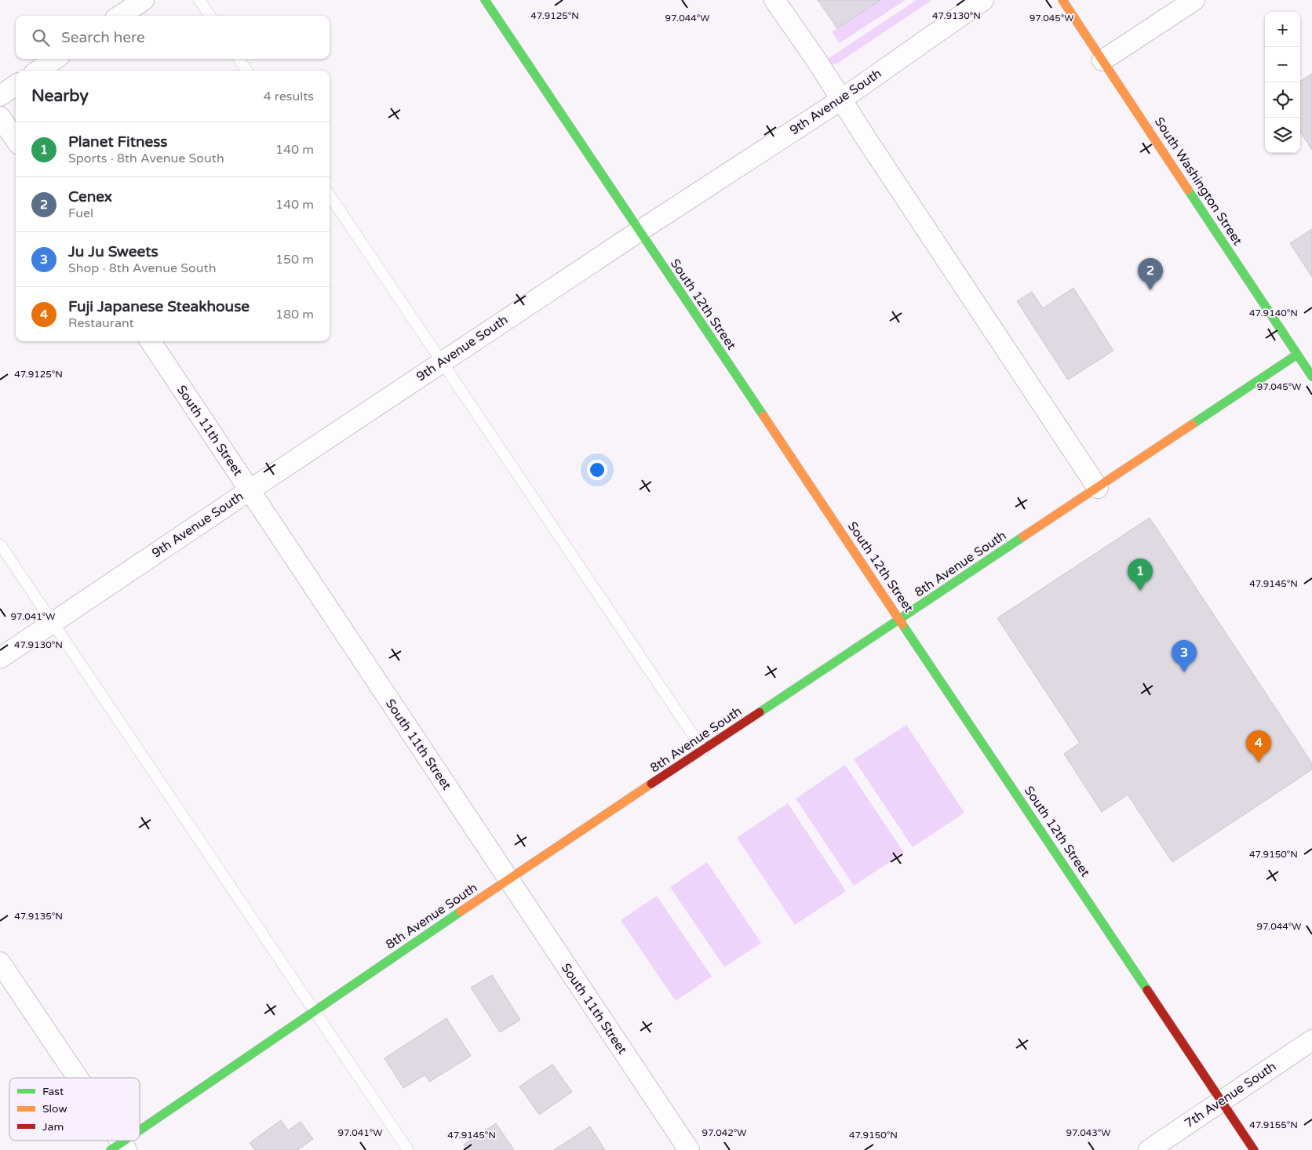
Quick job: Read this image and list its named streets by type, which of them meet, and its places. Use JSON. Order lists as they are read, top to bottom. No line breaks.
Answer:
{"streets":{"street":["9th Avenue South","South Washington Street","South 12th Street","South 11th Street","8th Avenue South","7th Avenue South"]},"crossings":[["9th Avenue South","South 12th Street"],["9th Avenue South","South 11th Street"],["South Washington Street","8th Avenue South"],["South 12th Street","8th Avenue South"],["South 12th Street","7th Avenue South"],["South 11th Street","8th Avenue South"]],"legend":["Fast","Slow","Jam"],"page":{"map_buttons":["+","−"],"search":"Search here","heading":["Nearby","4 results"],"list":[{"mark":"1","name":"Planet Fitness","note":"Sports · 8th Avenue South","value":"140 m"},{"mark":"2","name":"Cenex","note":"Fuel","value":"140 m"},{"mark":"3","name":"Ju Ju Sweets","note":"Shop · 8th Avenue South","value":"150 m"},{"mark":"4","name":"Fuji Japanese Steakhouse","note":"Restaurant","value":"180 m"}],"pins":["2","1","3","4"]},"coordinates":["47.9125°N","47.9130°N","97.044°W","97.045°W","47.9140°N","47.9145°N","97.041°W","47.9150°N","47.9135°N","47.9155°N","97.042°W","97.043°W"]}
